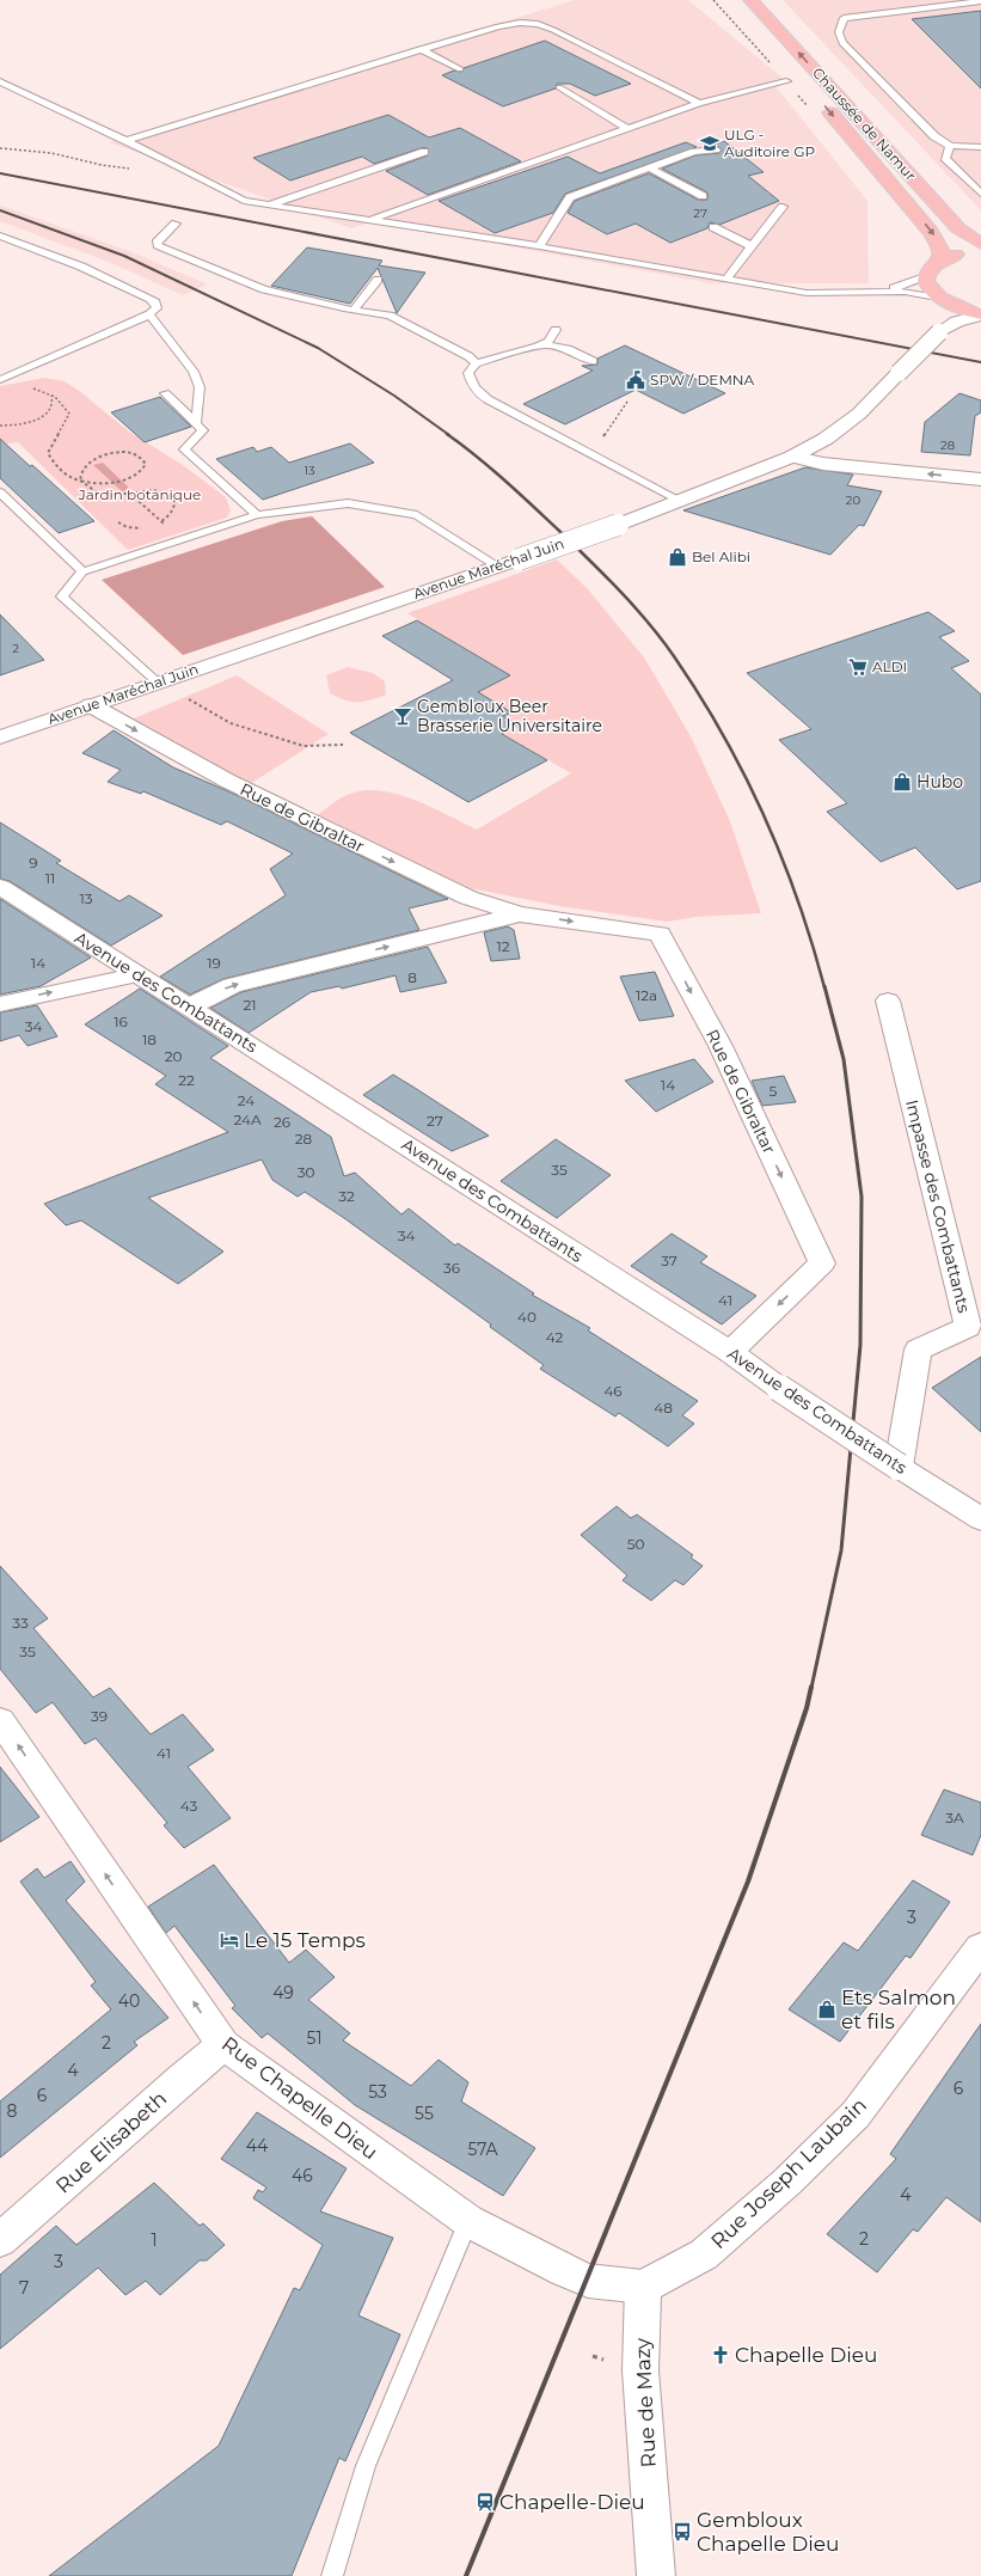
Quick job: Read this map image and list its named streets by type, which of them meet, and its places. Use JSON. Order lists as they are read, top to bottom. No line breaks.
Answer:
{"streets":{"main road":["Chaussée de Namur"],"street":["Avenue Maréchal Juin","Rue de Gibraltar","Avenue des Combattants","Impasse des Combattants","Rue Chapelle Dieu","Rue Elisabeth","Rue Joseph Laubain","Rue de Mazy"]},"crossings":[["Avenue Maréchal Juin","Rue de Gibraltar"],["Rue de Gibraltar","Avenue des Combattants"],["Avenue des Combattants","Impasse des Combattants"],["Rue Chapelle Dieu","Rue Elisabeth"],["Rue Chapelle Dieu","Rue Joseph Laubain"],["Rue Chapelle Dieu","Rue de Mazy"],["Rue Joseph Laubain","Rue de Mazy"]],"one_way":["Rue Chapelle Dieu"],"parks":["Jardin botanique"],"places":{"school or university":["ULG - Auditoire GP"],"public building":["SPW / DEMNA"],"shop":["Bel Alibi","Hubo","Ets Salmon et fils"],"supermarket":["ALDI"],"bar":["Gembloux Beer Brasserie Universitaire"],"hotel":["Le 15 Temps"],"church":["Chapelle Dieu"],"station":["Chapelle-Dieu"],"bus stop":["Gembloux Chapelle Dieu"]},"house_numbers":["27","28","13","20","2","9","11","13","12","14","19","8","12a","21","16","34","18","20","22","14","5","24","24A","27","26","28","35","30","32","34","37","36","41","40","42","46","48","50","33","35","39","41","43","3A","3","49","40","51","2","4","6","53","6","8","55","44","57A","46","4","2","1","3","7"]}
